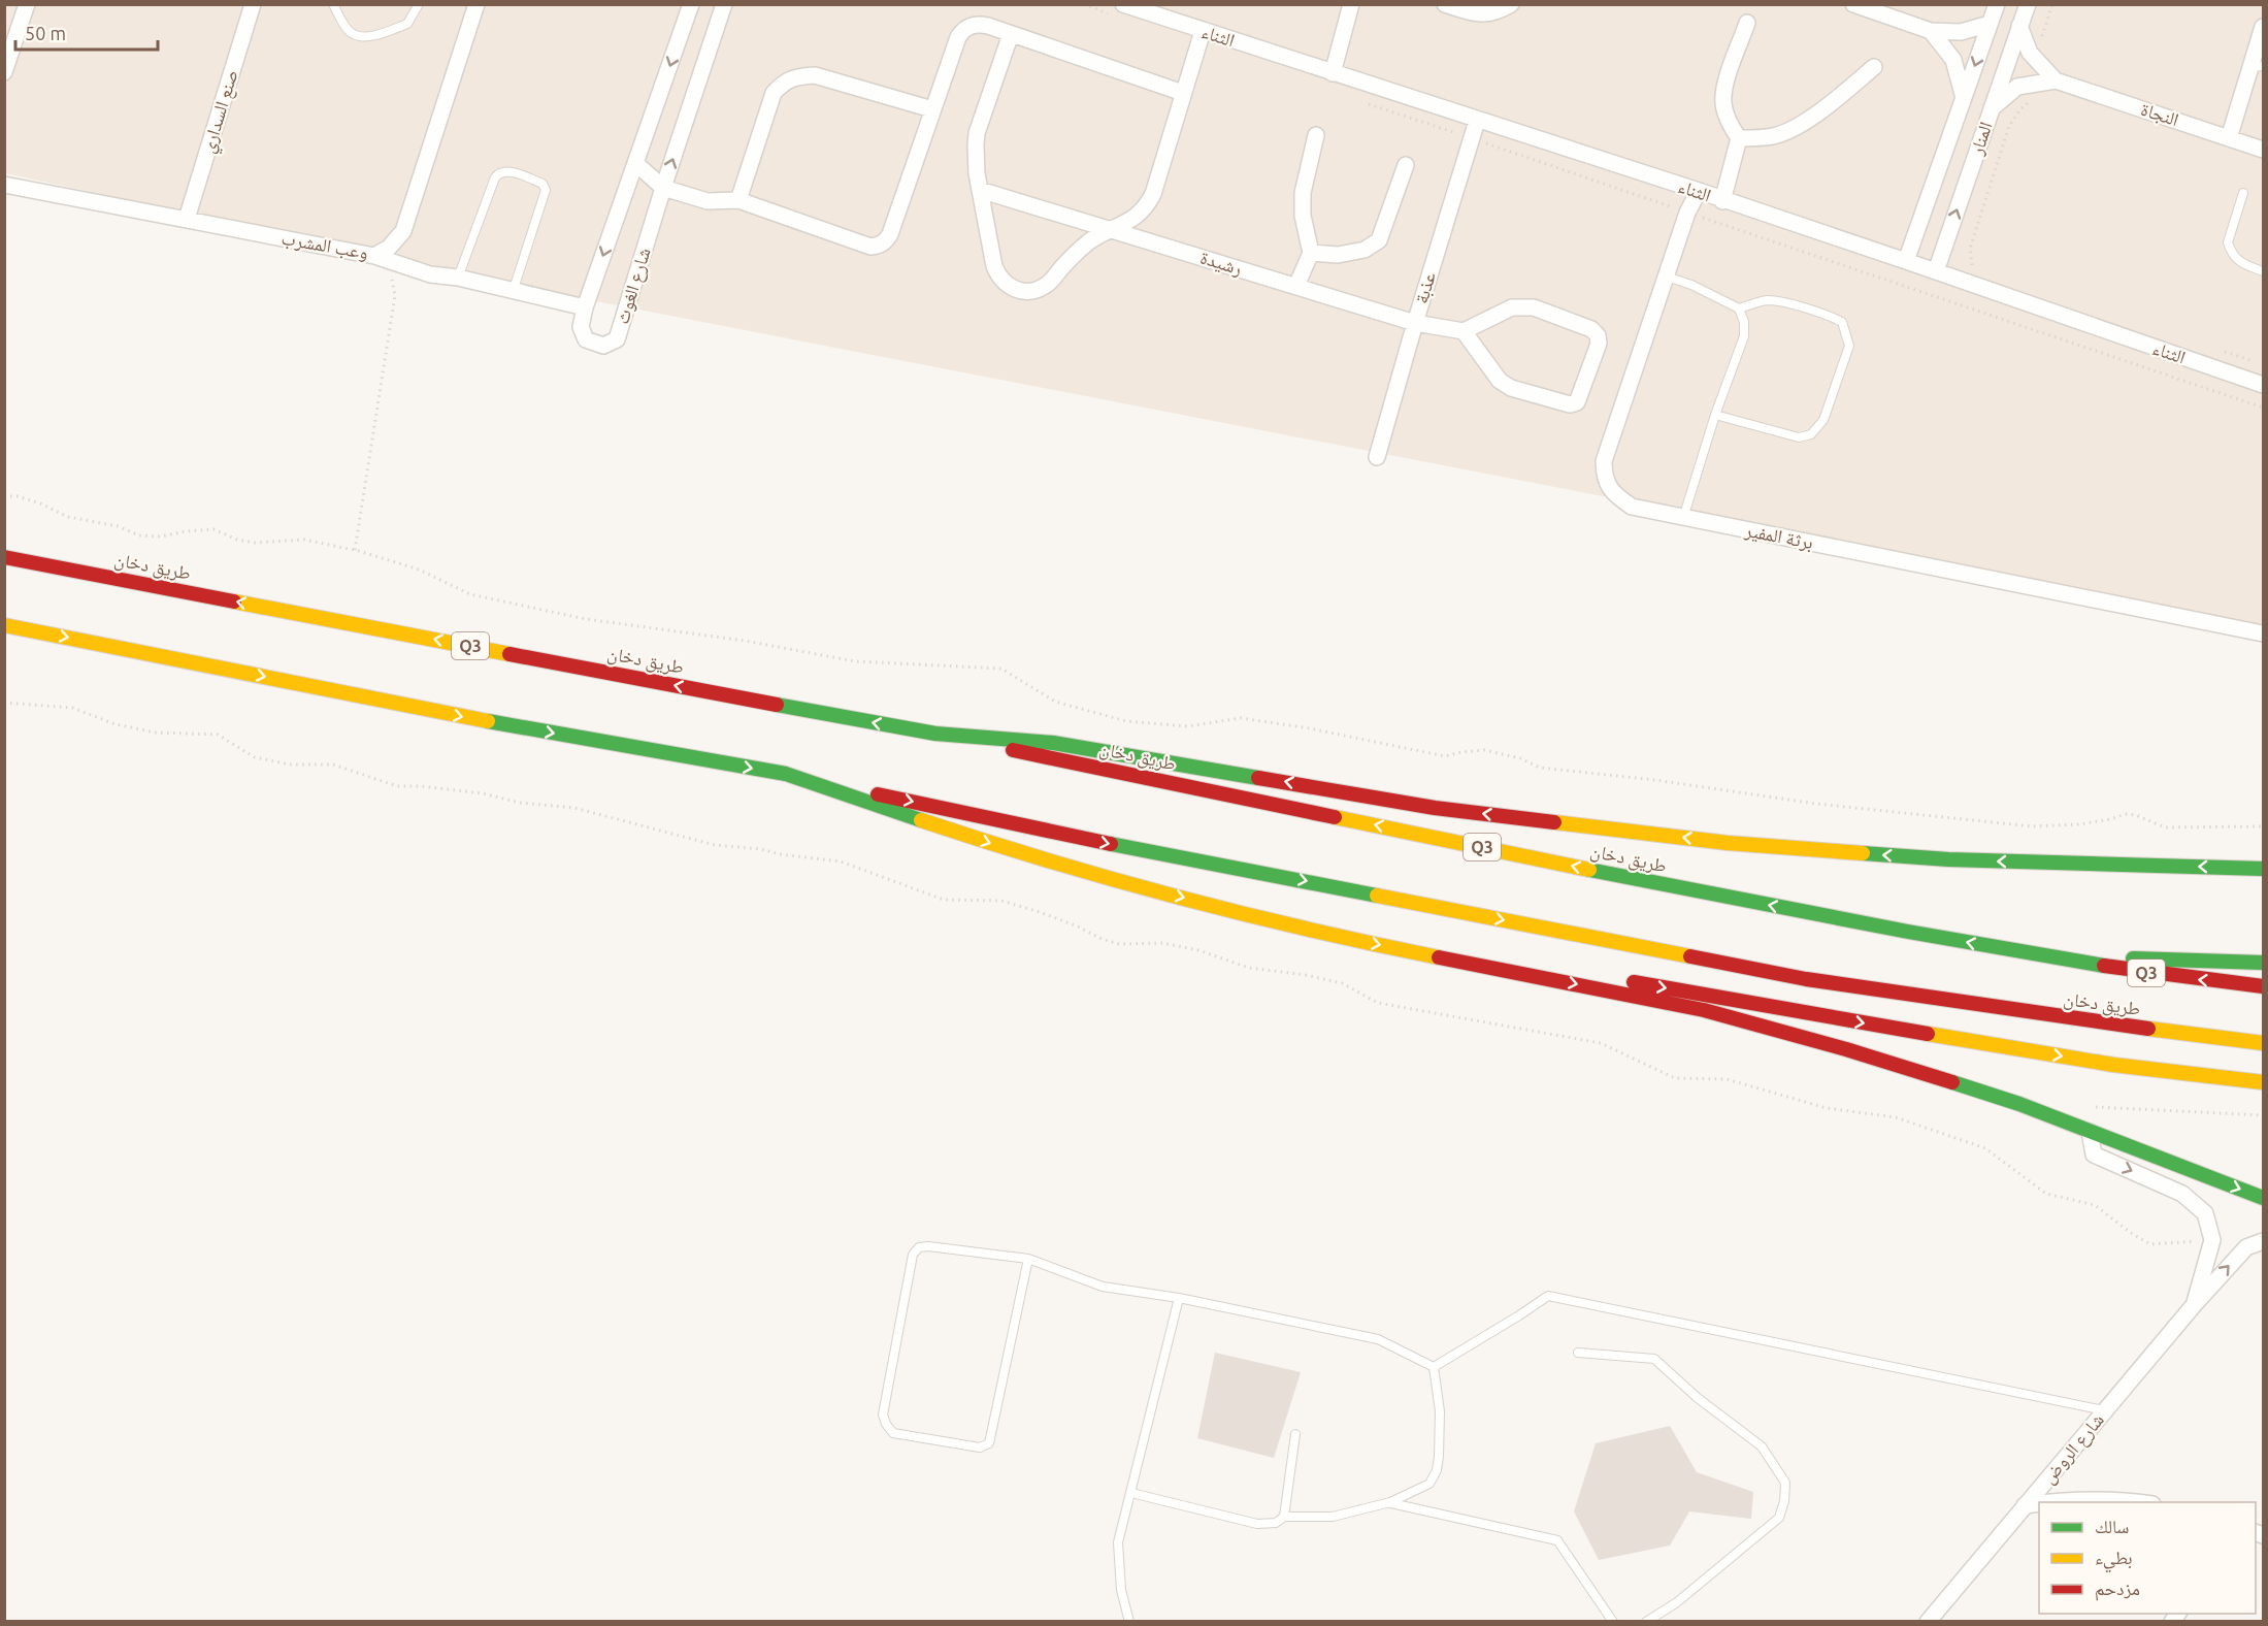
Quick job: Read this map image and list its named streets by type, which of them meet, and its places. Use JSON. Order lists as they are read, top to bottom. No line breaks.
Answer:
{"streets":{"main road":["طريق دخان","Q3"],"street":["الثناء","صنع السداري","النجاة","المنار","وعب المشرب","رشيدة","شارع الغوث","عذبة","برثة المفير","شارع الروض"]},"crossings":[["الثناء","المنار"],["الثناء","عذبة"],["الثناء","برثة المفير"],["صنع السداري","وعب المشرب"],["النجاة","المنار"],["رشيدة","عذبة"]],"legend":["سالك","بطيء","مزدحم"],"scale_bar":"50 m"}
